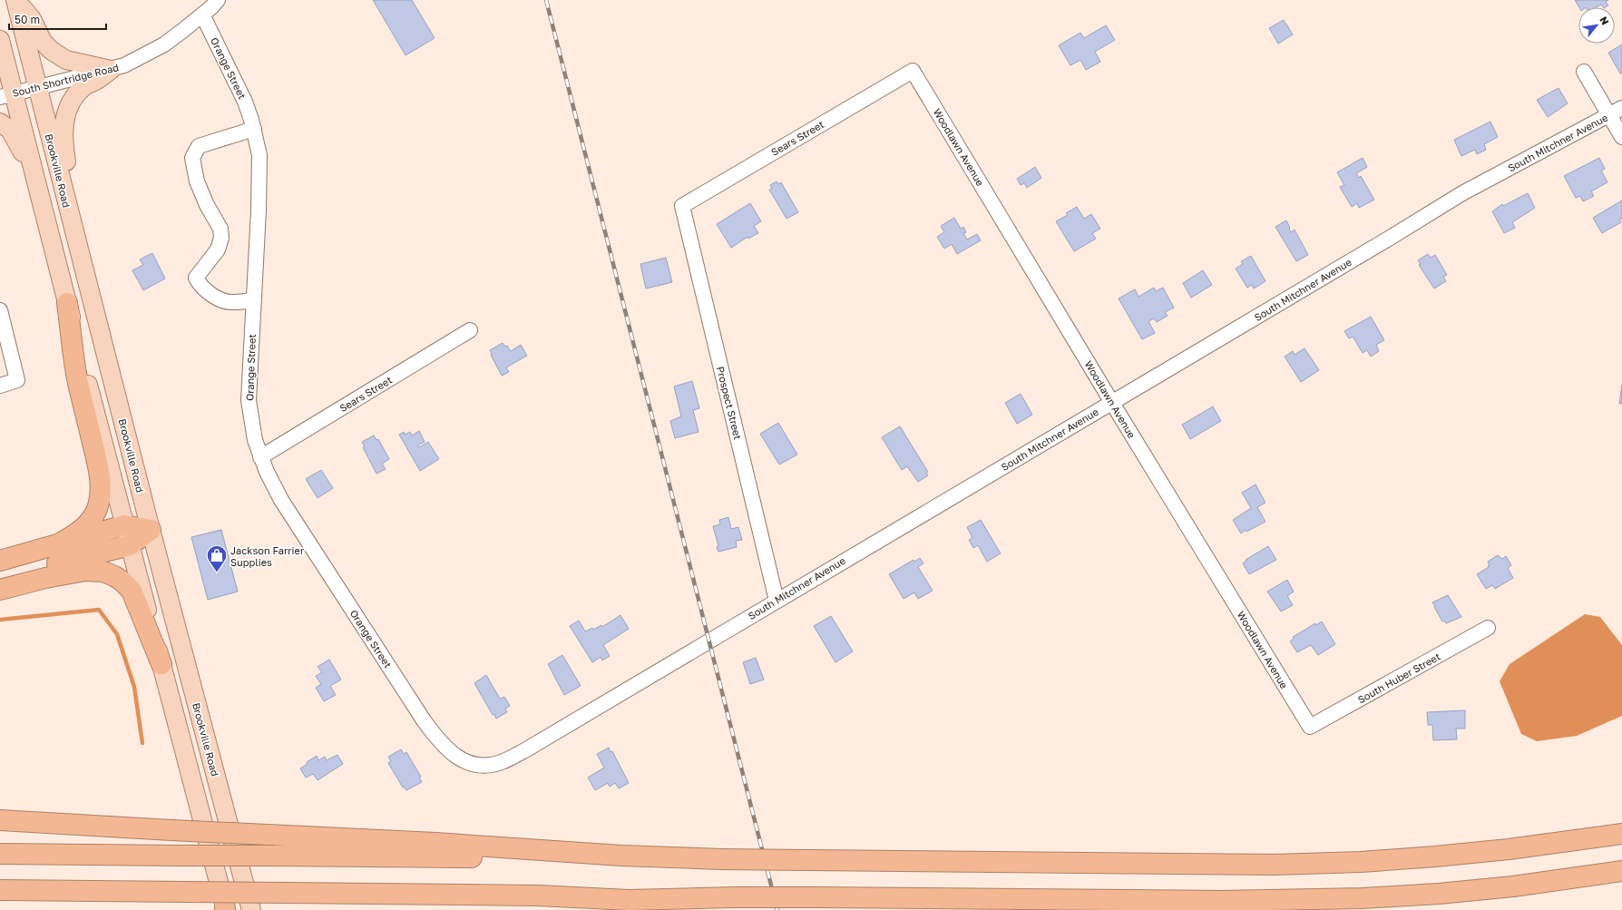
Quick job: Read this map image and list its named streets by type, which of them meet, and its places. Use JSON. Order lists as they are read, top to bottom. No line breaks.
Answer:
{"streets":{"main road":["Brookville Road"],"street":["Orange Street","South Shortridge Road","Sears Street","South Mitchner Avenue","Woodlawn Avenue","Prospect Street","South Huber Street"]},"crossings":[["Orange Street","South Shortridge Road"],["Orange Street","Sears Street"],["Orange Street","South Mitchner Avenue"],["South Shortridge Road","Brookville Road"],["Sears Street","Woodlawn Avenue"],["Sears Street","Prospect Street"],["South Mitchner Avenue","Woodlawn Avenue"],["South Mitchner Avenue","Prospect Street"],["Woodlawn Avenue","South Huber Street"]],"places":{"shop":["Jackson Farrier Supplies"]},"scale_bar":"50 m","north":"top right"}
